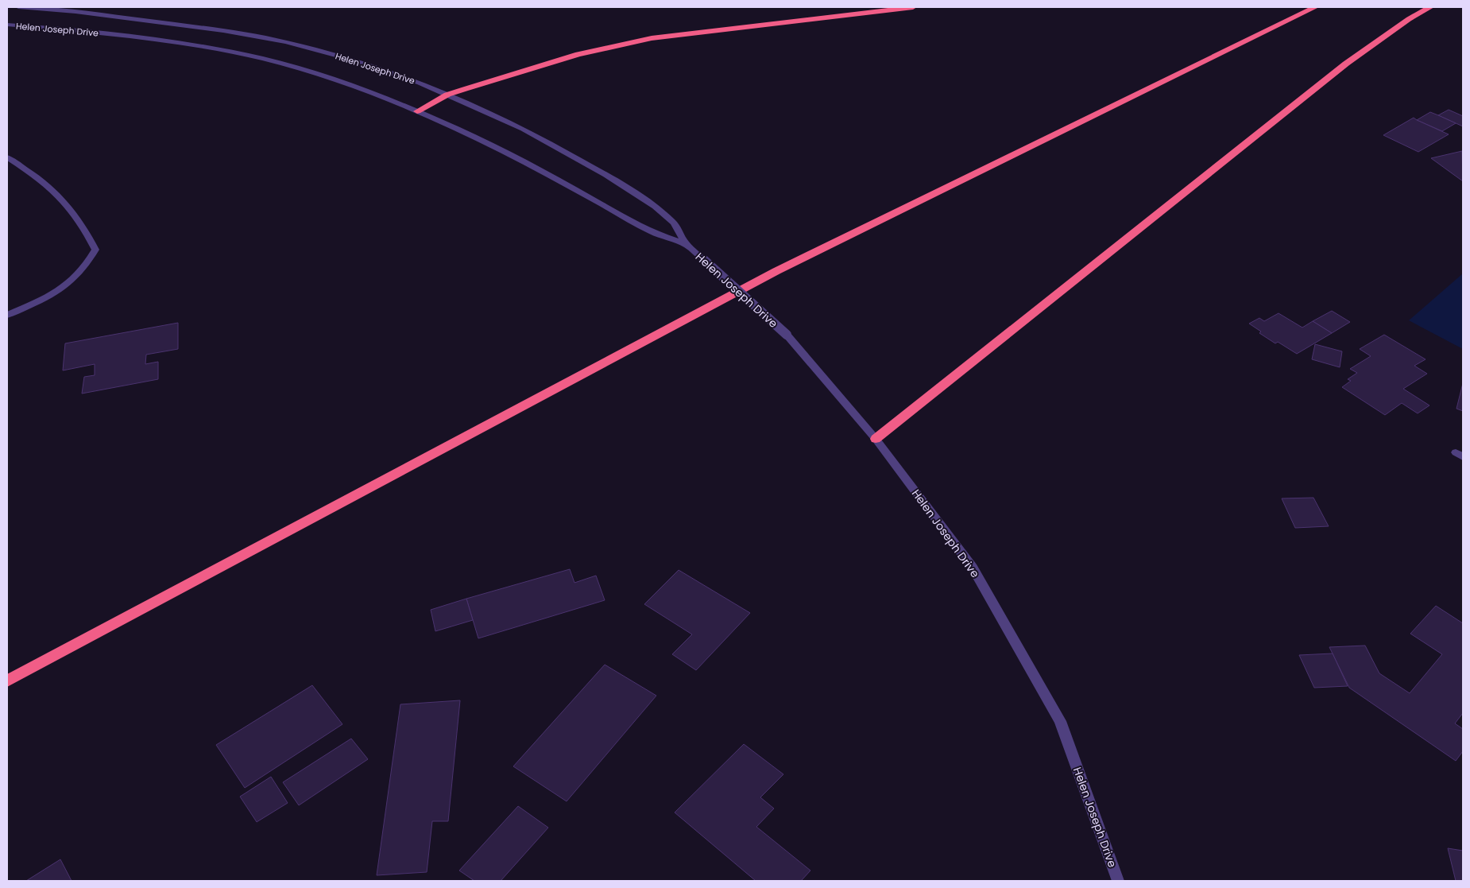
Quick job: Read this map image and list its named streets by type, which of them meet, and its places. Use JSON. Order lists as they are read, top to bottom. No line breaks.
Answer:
{"streets":{"street":["Helen Joseph Drive"]}}
